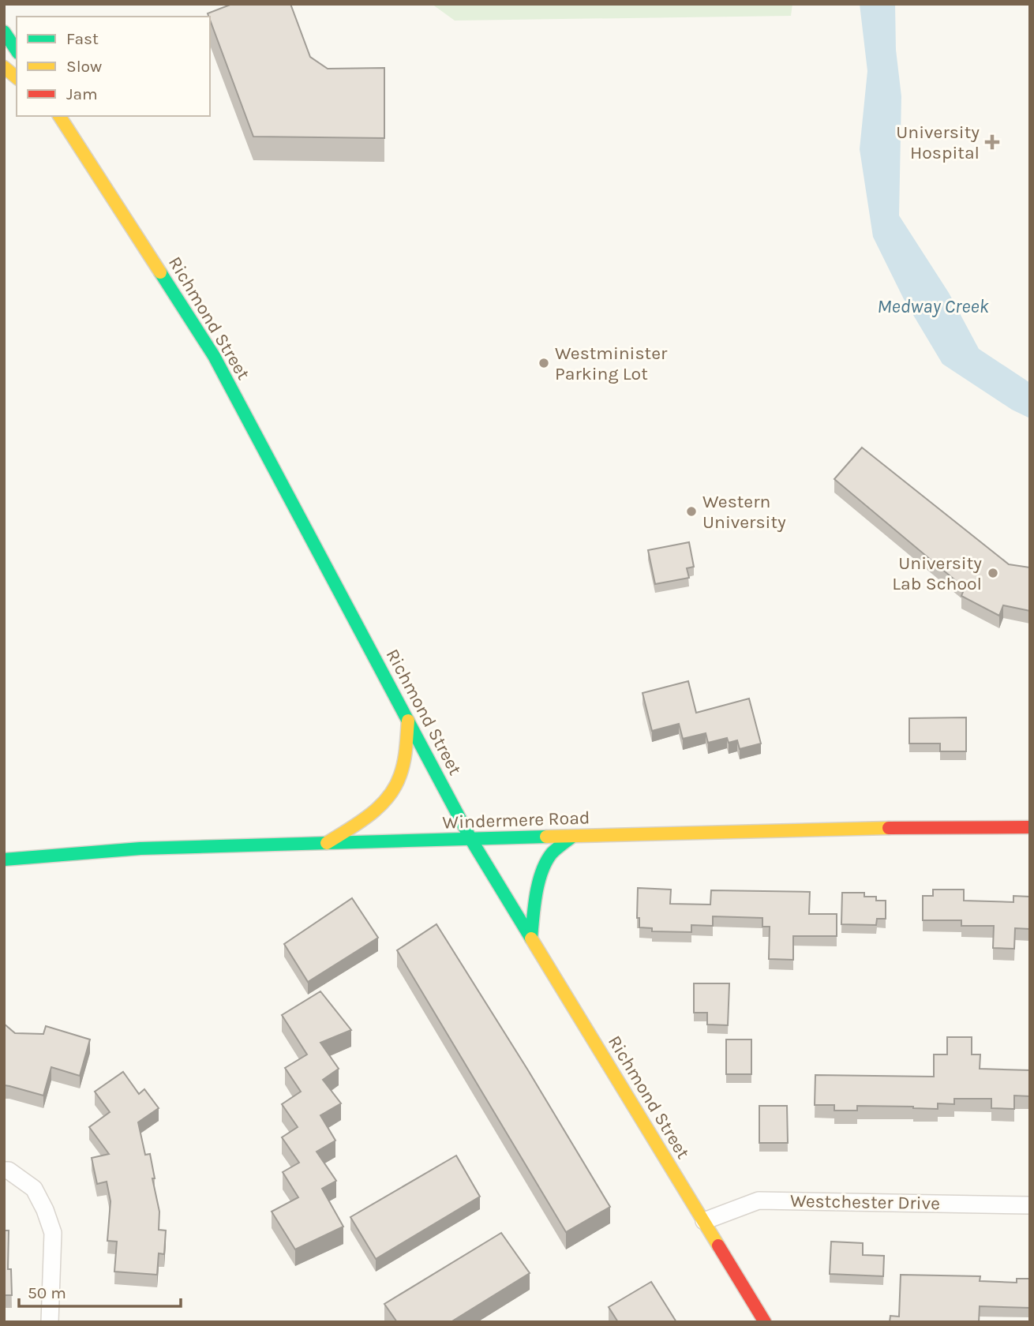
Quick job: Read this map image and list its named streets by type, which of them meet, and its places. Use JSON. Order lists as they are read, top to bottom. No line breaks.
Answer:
{"streets":{"main road":["Richmond Street","Windermere Road"],"street":["Westchester Drive"]},"crossings":[["Richmond Street","Windermere Road"],["Richmond Street","Westchester Drive"]],"water":["Medway Creek"],"places":{"health":["University Hospital"],"other":["Westminister Parking Lot","Western University","University Lab School"]},"legend":["Fast","Slow","Jam"],"scale_bar":"50 m"}
